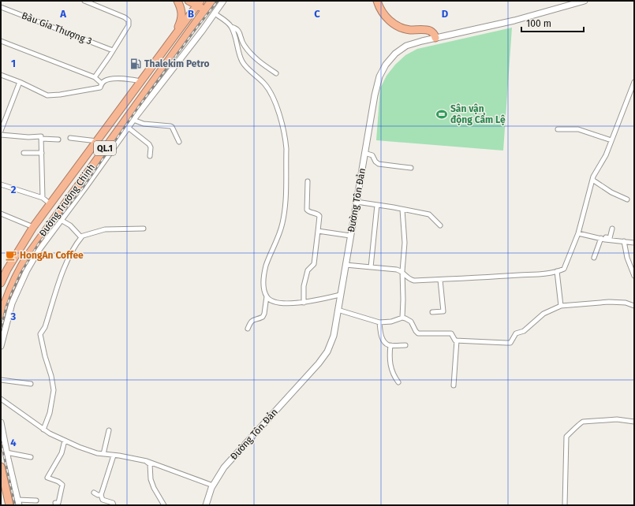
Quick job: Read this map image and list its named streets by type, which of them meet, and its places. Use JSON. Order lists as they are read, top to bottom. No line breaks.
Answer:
{"streets":{"highway":["QL.1","Đường Trường Chinh"],"street":["Bàu Gia Thượng 3","Đường Tôn Đản"]},"places":{"fuel station":["Thalekim Petro"],"sports":["Sân vận động Cẩm Lệ"],"cafe":["HongAn Coffee"]},"scale_bar":"100 m","grid":{"columns":["A","B","C","D"],"rows":["1","2","3","4"]}}
